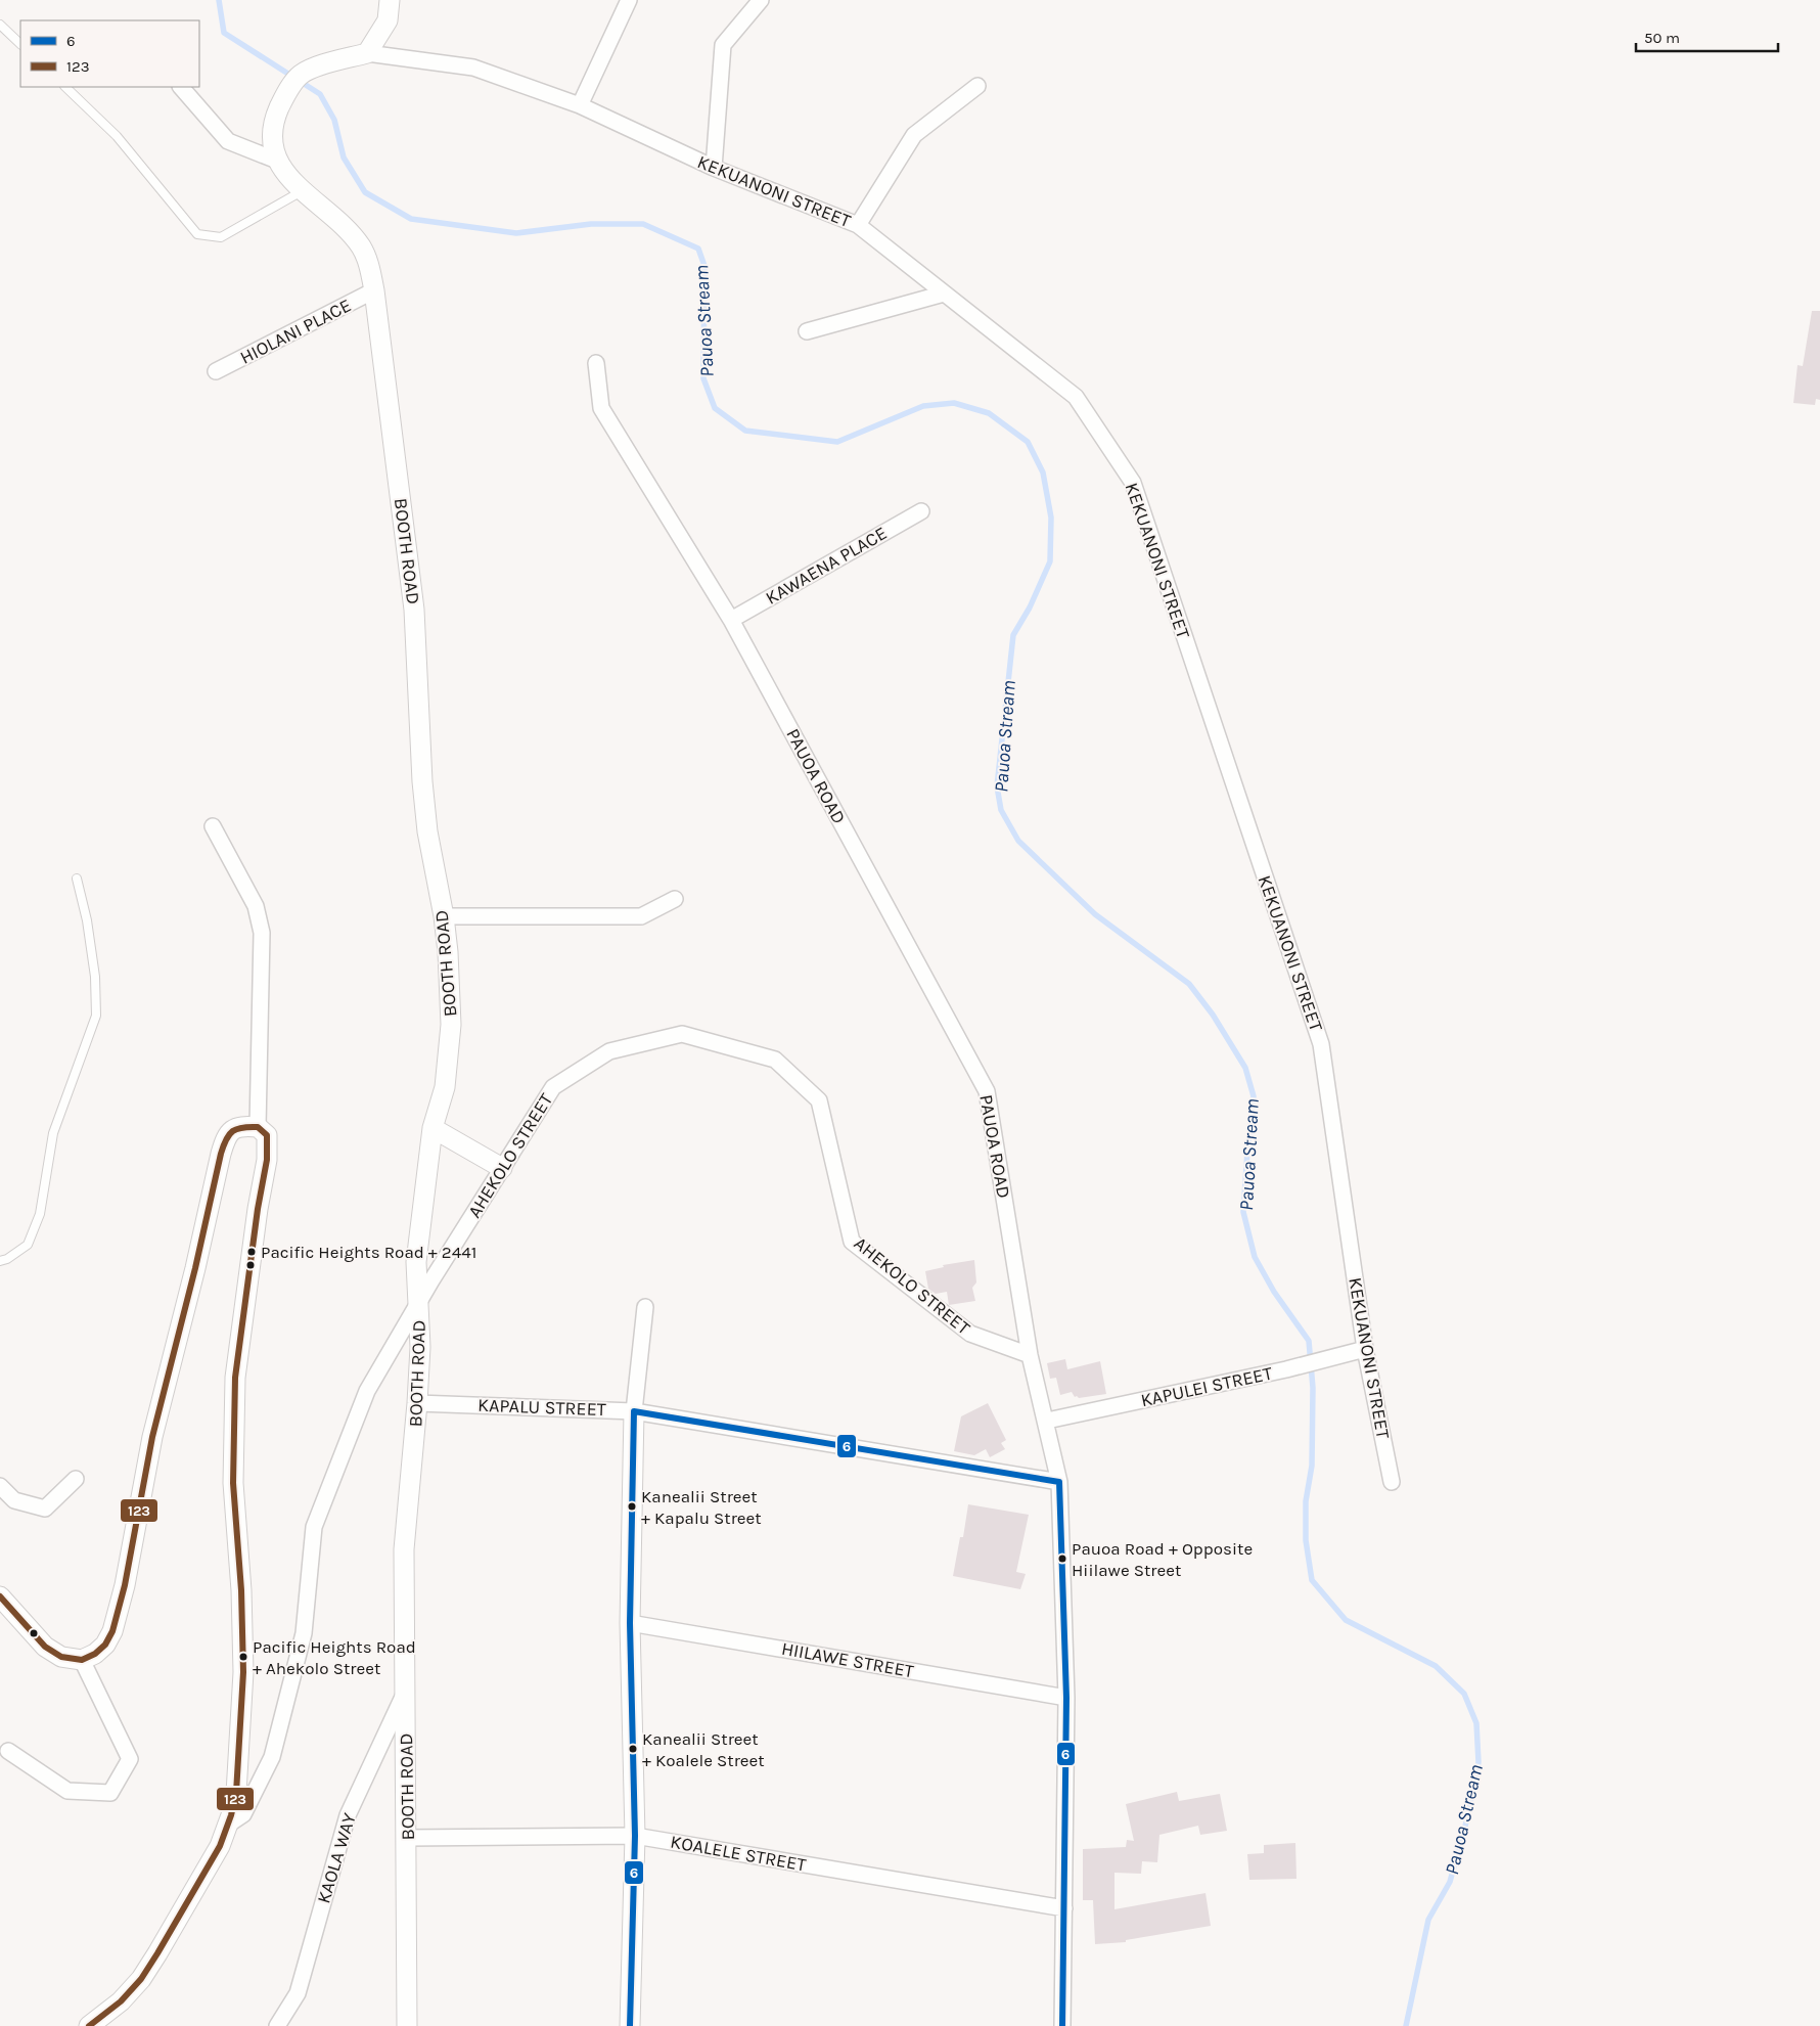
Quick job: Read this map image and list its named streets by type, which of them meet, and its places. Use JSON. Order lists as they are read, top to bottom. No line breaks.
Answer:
{"streets":{"street":["KEKUANONI STREET","HIOLANI PLACE","BOOTH ROAD","KAWAENA PLACE","PAUOA ROAD","AHEKOLO STREET","KAPULEI STREET","KAPALU STREET","HIILAWE STREET","KOALELE STREET","KAOLA WAY"]},"crossings":[["KEKUANONI STREET","BOOTH ROAD"],["KEKUANONI STREET","KAPULEI STREET"],["HIOLANI PLACE","BOOTH ROAD"],["BOOTH ROAD","AHEKOLO STREET"],["BOOTH ROAD","KAPALU STREET"],["BOOTH ROAD","KOALELE STREET"],["BOOTH ROAD","KAOLA WAY"],["KAWAENA PLACE","PAUOA ROAD"],["PAUOA ROAD","AHEKOLO STREET"],["PAUOA ROAD","KAPULEI STREET"],["PAUOA ROAD","KAPALU STREET"],["PAUOA ROAD","HIILAWE STREET"],["PAUOA ROAD","KOALELE STREET"]],"water":["Pauoa Stream"],"places":["Pacific Heights Road + 2441","Kanealii Street + Kapalu Street","Pauoa Road + Opposite Hiilawe Street","Pacific Heights Road + Ahekolo Street","Kanealii Street + Koalele Street"],"lines":["transit line 123","transit line 6"],"legend":["6","123"],"scale_bar":"50 m"}
